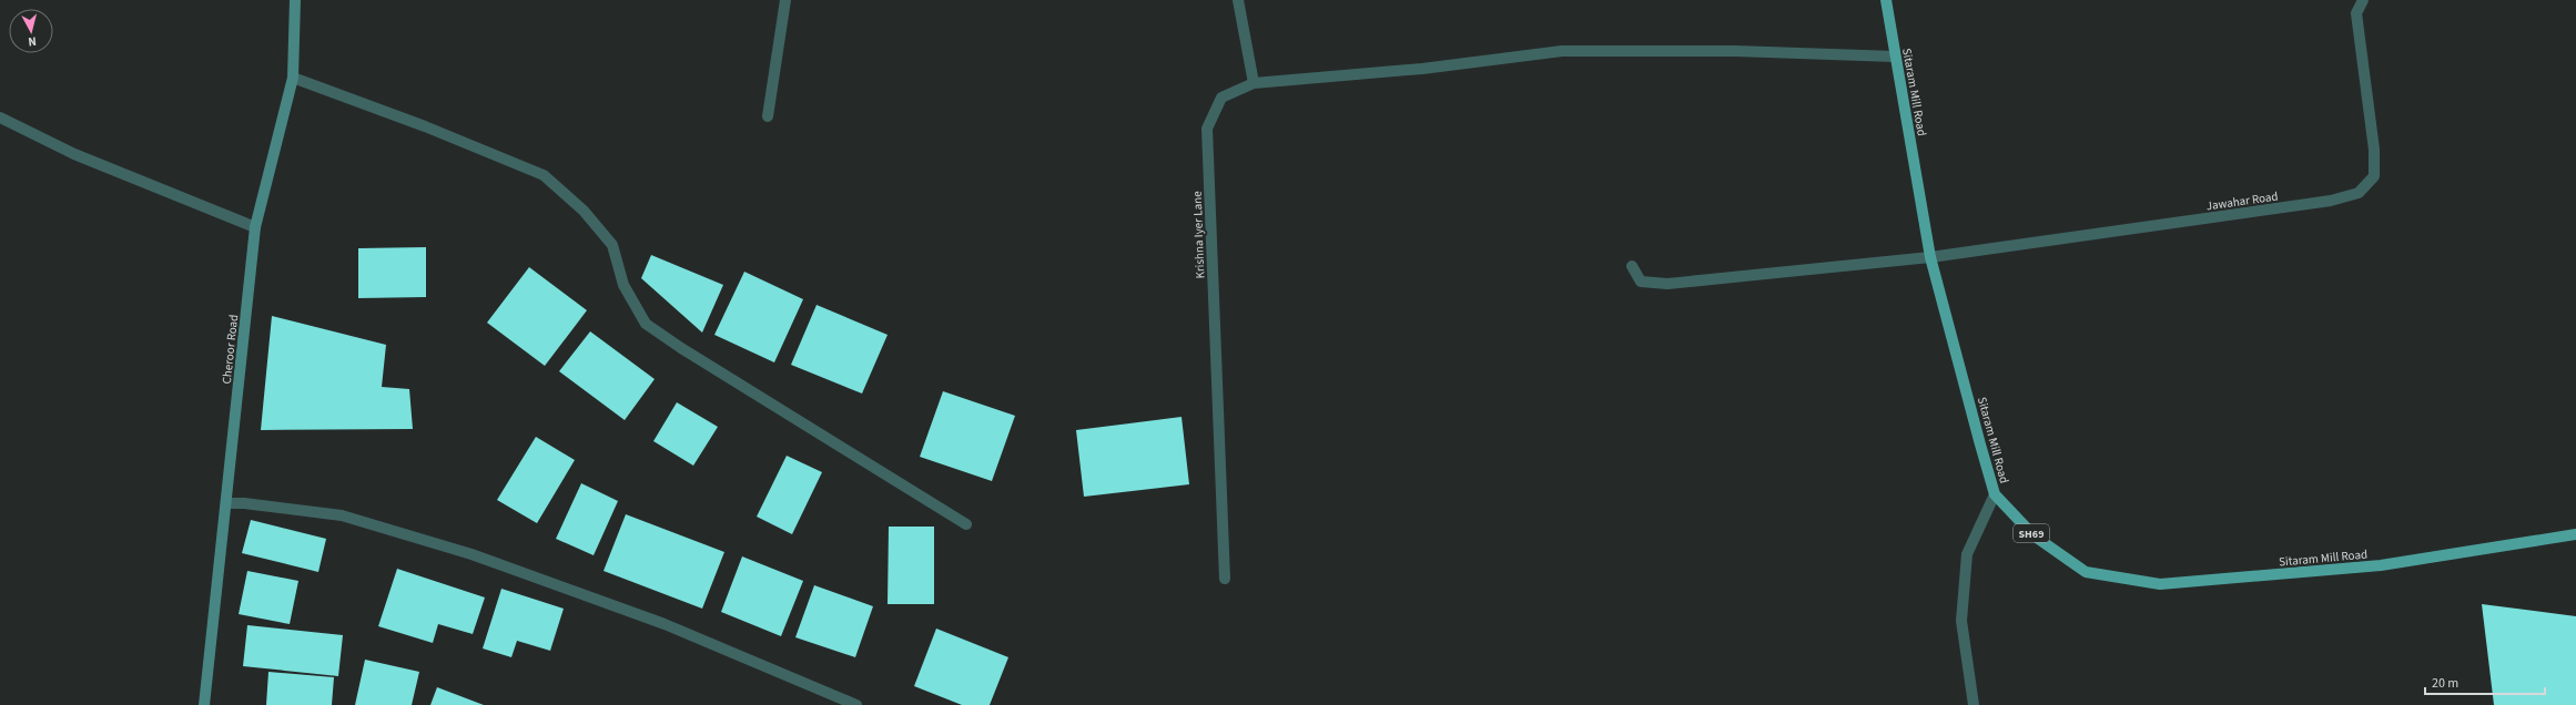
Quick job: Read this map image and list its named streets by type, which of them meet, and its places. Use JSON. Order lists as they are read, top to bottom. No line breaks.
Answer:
{"streets":{"main road":["Sitaram Mill Road","Cheroor Road","SH69"],"street":["Jawahar Road","Krishna Iyer Lane"]},"crossings":[["Sitaram Mill Road","Jawahar Road"],["Sitaram Mill Road","Krishna Iyer Lane"]],"scale_bar":"20 m","north":"bottom"}
